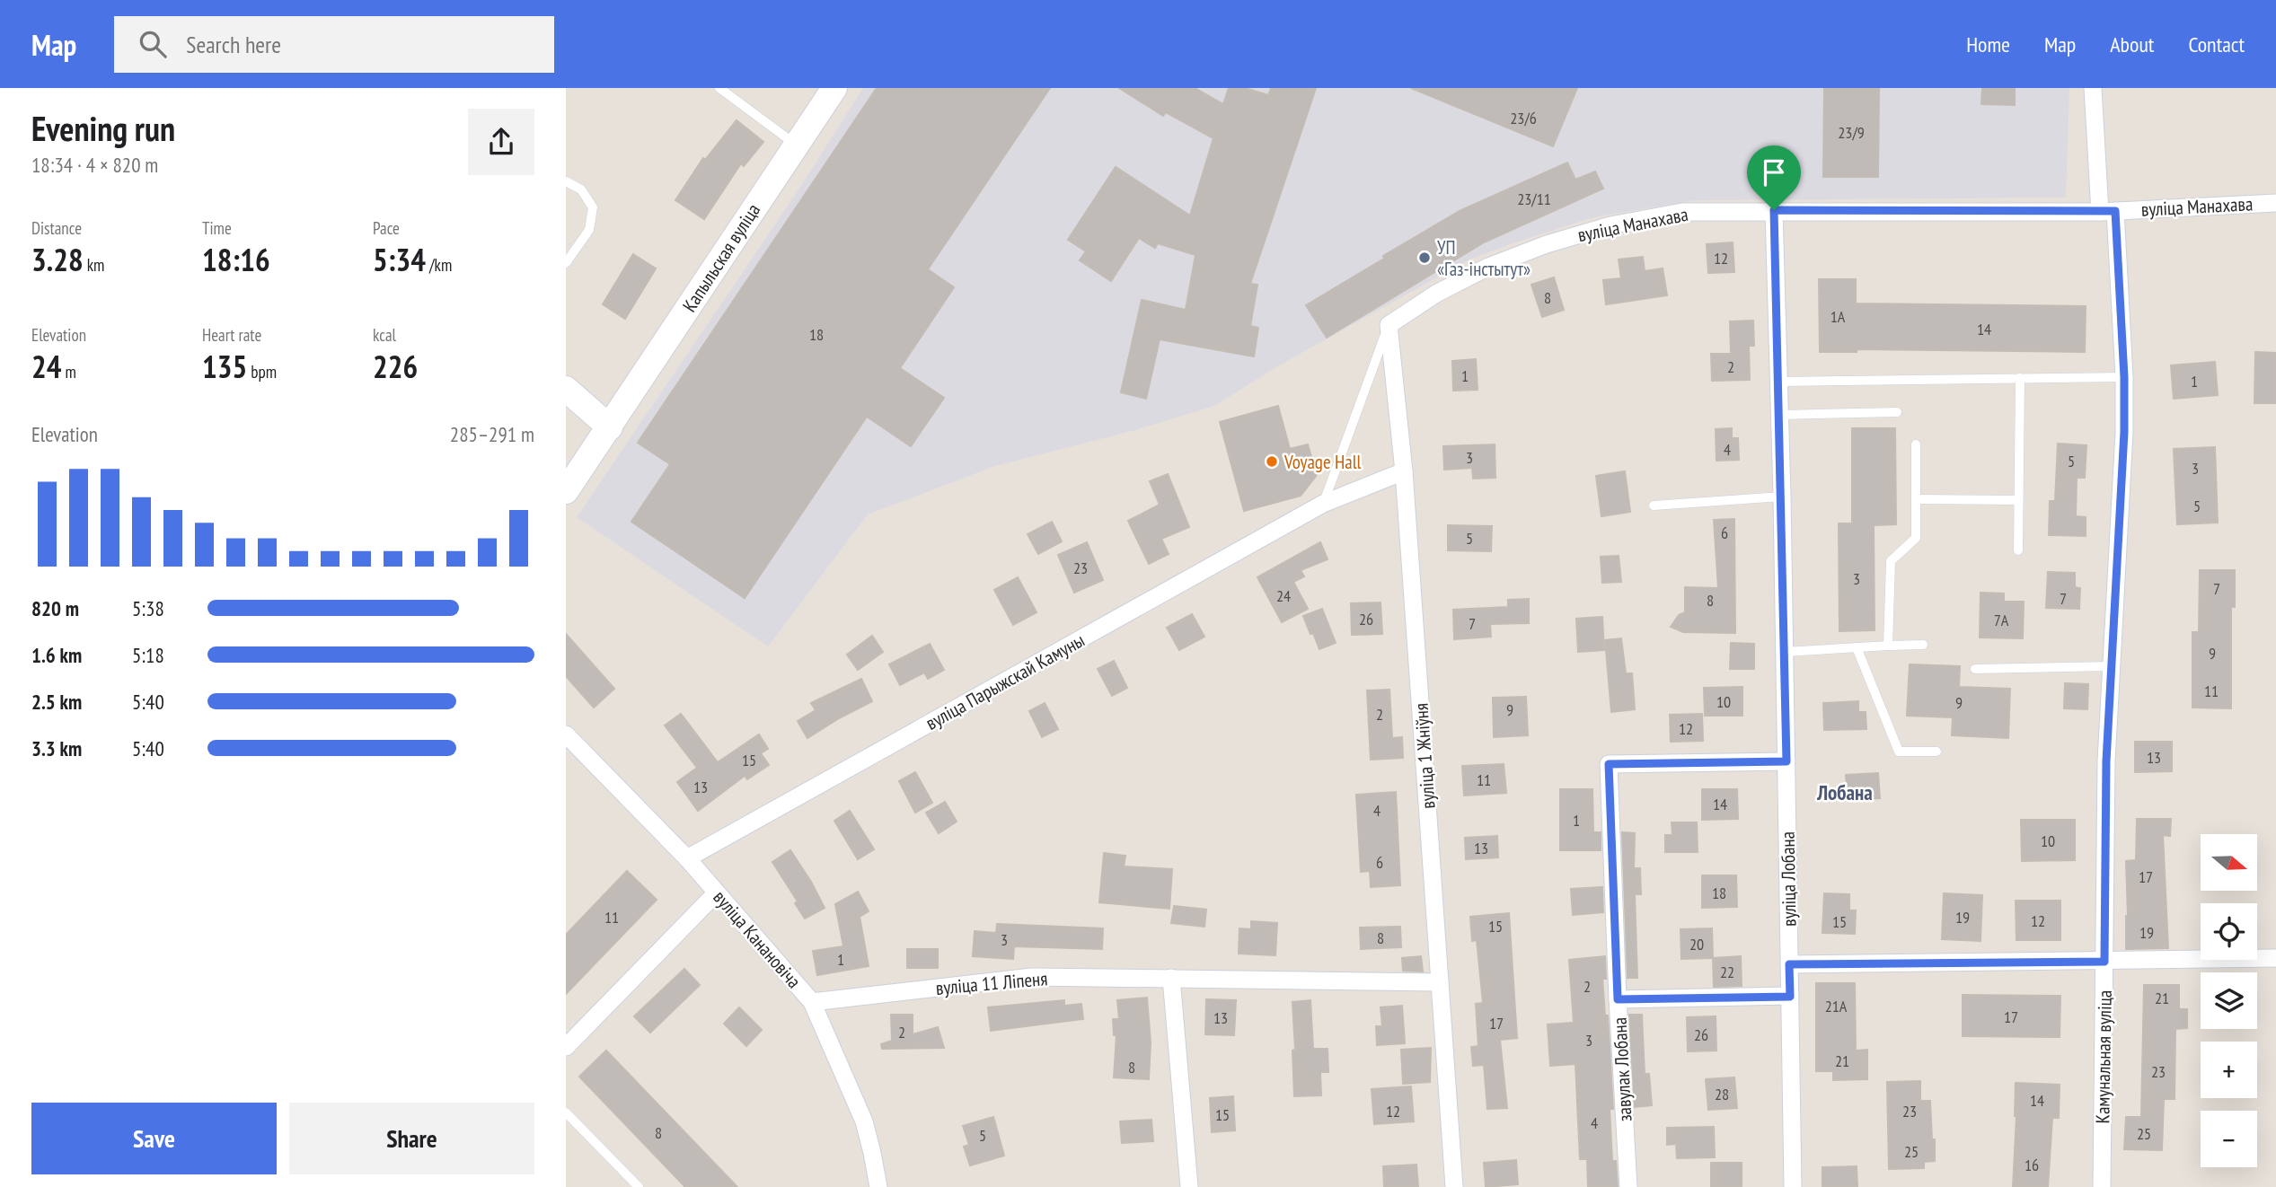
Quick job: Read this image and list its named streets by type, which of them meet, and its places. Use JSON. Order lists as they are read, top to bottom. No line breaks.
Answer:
{"streets":{"main road":["Капыльская вуліца"],"street":["вуліца Манахава","вуліца Парыжскай Камуны","вуліца 1 Жніўня","вуліца Лобана","вуліца Канановіча","вуліца 11 Ліпеня","Камунальная вуліца","завулак Лобана"]},"crossings":[["вуліца Манахава","вуліца 1 Жніўня"],["вуліца Манахава","вуліца Лобана"],["вуліца Манахава","Камунальная вуліца"],["вуліца Парыжскай Камуны","вуліца 1 Жніўня"],["вуліца Парыжскай Камуны","вуліца Канановіча"],["вуліца 1 Жніўня","вуліца 11 Ліпеня"],["вуліца Лобана","завулак Лобана"],["вуліца Канановіча","вуліца 11 Ліпеня"]],"districts":["Лобана"],"places":["УП «Газ-інстытут»","Voyage Hall"],"house_numbers":["23/6","23/9","23/11","12","8","1А","14","18","2","1","1","4","3","5","3","5","6","5","23","3","7","24","7","8","26","7А","7","9","11","10","9","9","2","12","13","15","11","13","14","4","1","10","13","6","17","18","11","19","12","15","15","19","8","3","20","1","22","2","21","21А","17","13","17","2","26","3","21","8","23","28","14","12","23","15","4","8","25","5","25","16"],"north":"right","page":{"header":"Map","search":"Search here","nav":["Home","Map","About","Contact"],"heading":["Evening run","18:34 · 4 × 820 m"],"stats":[["Distance","3.28 km"],["Time","18:16"],["Pace","5:34 /km"],["Elevation","24 m"],["Heart rate","135 bpm"],["kcal","226"]],"chart":["Elevation","285–291 m"],"list":[{"name":"820 m","note":"5:38"},{"name":"1.6 km","note":"5:18"},{"name":"2.5 km","note":"5:40"},{"name":"3.3 km","note":"5:40"}],"map_buttons":["+","−"],"buttons":["Save","Share"]}}
